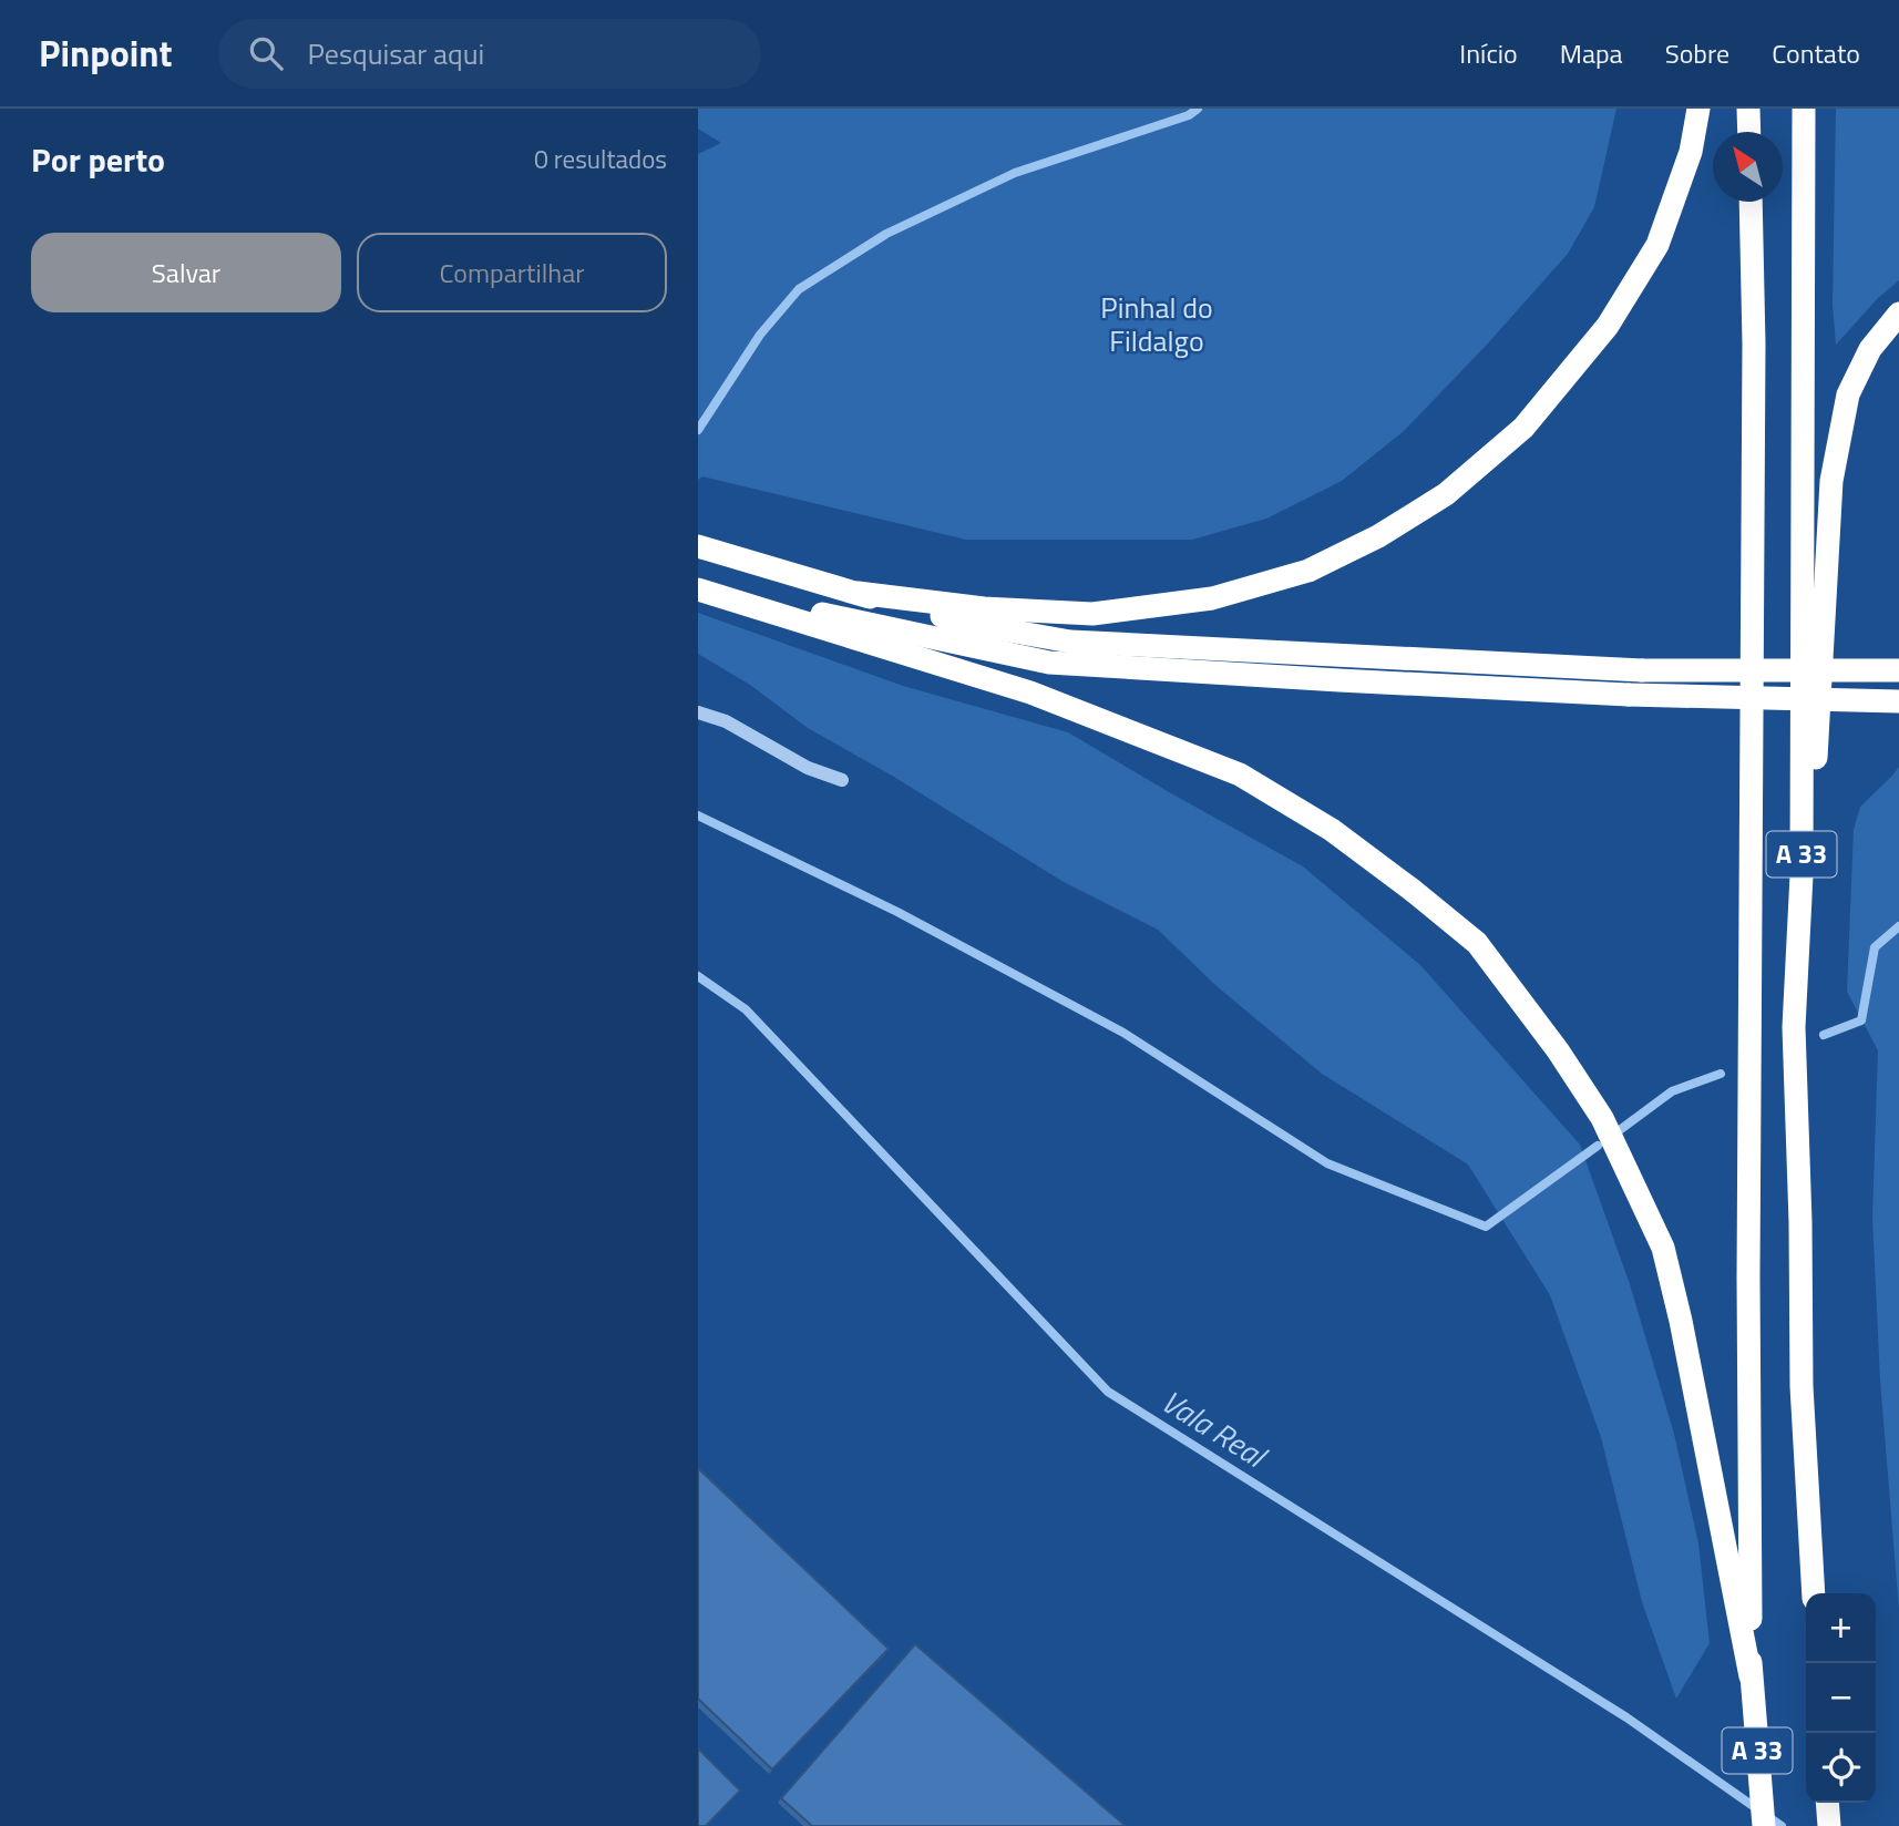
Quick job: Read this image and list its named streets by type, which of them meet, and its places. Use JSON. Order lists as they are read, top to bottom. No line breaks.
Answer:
{"streets":{"highway":["A 33"]},"water":["Vala Real"],"parks":["Pinhal do Fildalgo"],"north":"top left","page":{"header":"Pinpoint","search":"Pesquisar aqui","nav":["Início","Mapa","Sobre","Contato"],"heading":["Por perto","0 resultados"],"buttons":["Salvar","Compartilhar"],"map_buttons":["+","−"]}}
